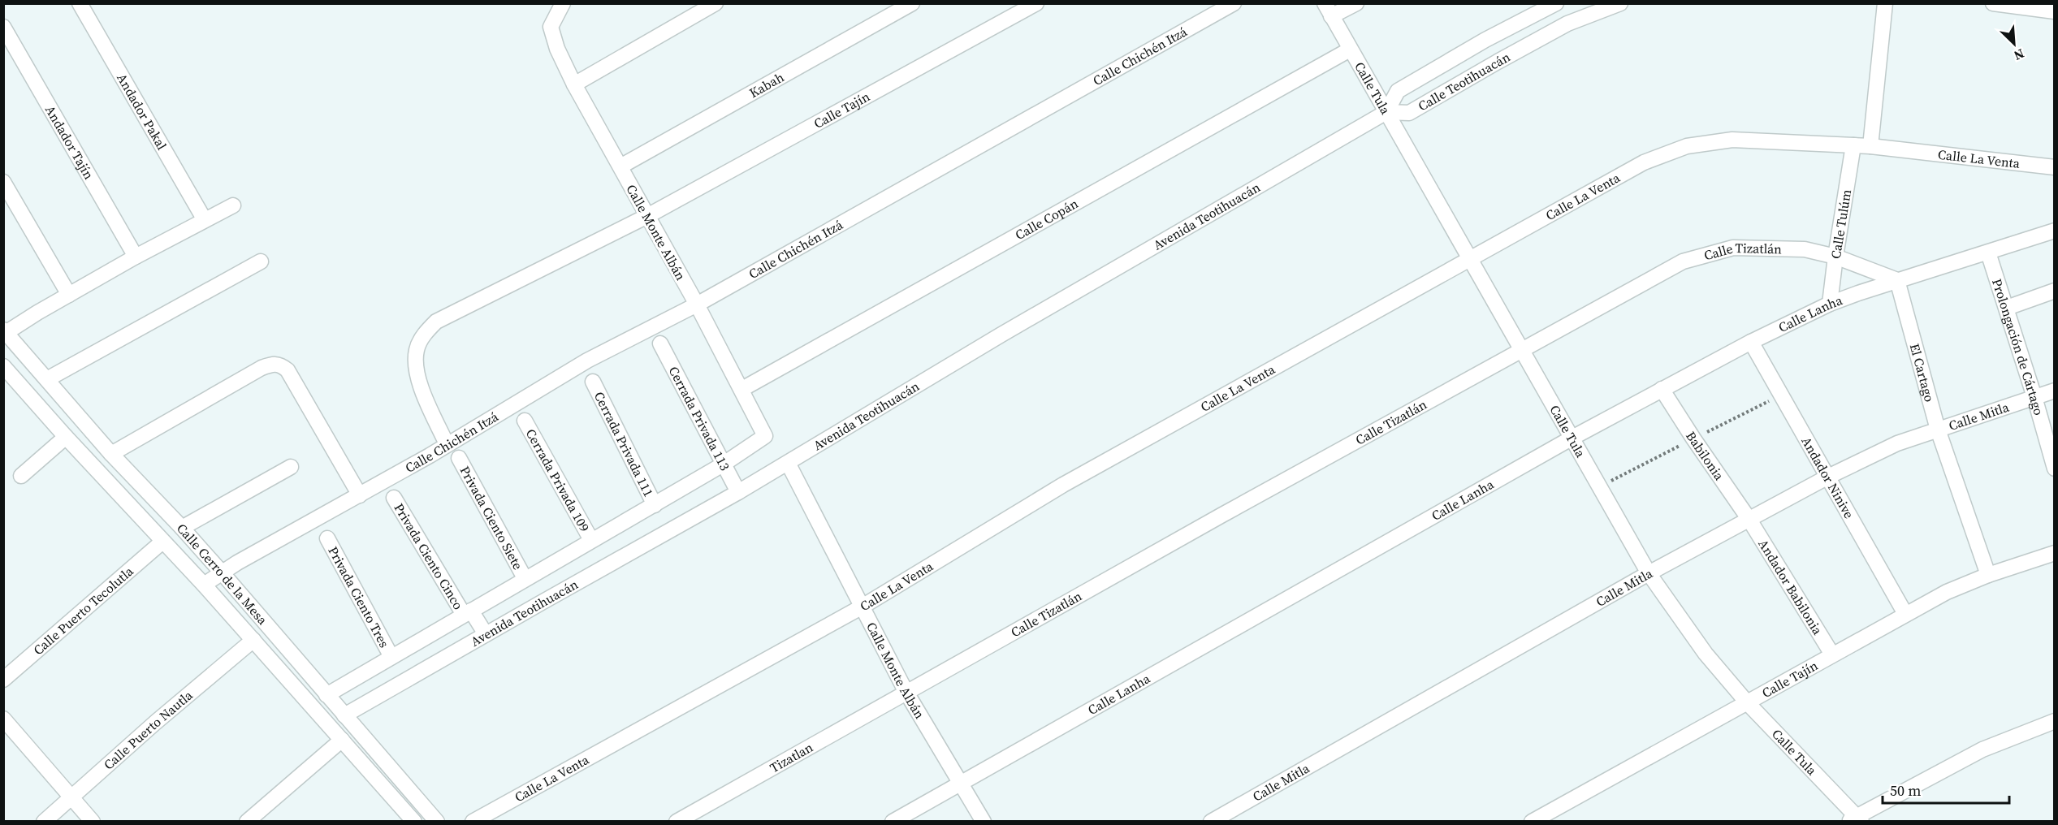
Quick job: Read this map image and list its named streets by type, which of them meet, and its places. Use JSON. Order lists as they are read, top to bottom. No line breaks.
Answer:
{"streets":{"street":["Calle Chichén Itzá","Calle Teotihuacán","Kabah","Calle Tula","Calle Tajín","Andador Pakal","Andador Tajín","Calle La Venta","Avenida Teotihuacán","Calle Copán","Calle Tulúm","Calle Monte Albán","Calle Tizatlán","Calle Lanha","Prolongación de Cártago","El Cartago","Calle Mitla","Cerrada Privada 113","Cerrada Privada 111","Babilonia","Andador Ninive","Cerrada Privada 109","Privada Ciento Siete","Privada Ciento Cinco","Calle Cerro de la Mesa","Andador Babilonia","Privada Ciento Tres","Calle Puerto Tecolutla","Calle Puerto Nautla","Tizatlan"]},"crossings":[["Calle Chichén Itzá","Calle Tajín"],["Calle Chichén Itzá","Calle Monte Albán"],["Calle Chichén Itzá","Calle Cerro de la Mesa"],["Calle Teotihuacán","Calle Tula"],["Calle Teotihuacán","Avenida Teotihuacán"],["Kabah","Calle Monte Albán"],["Calle Tula","Calle Tajín"],["Calle Tula","Calle La Venta"],["Calle Tula","Avenida Teotihuacán"],["Calle Tula","Calle Copán"],["Calle Tula","Calle Tizatlán"],["Calle Tula","Calle Lanha"],["Calle Tula","Calle Mitla"],["Calle Tajín","Calle Monte Albán"],["Calle Tajín","El Cartago"],["Calle Tajín","Andador Ninive"],["Calle Tajín","Andador Babilonia"],["Calle La Venta","Calle Tulúm"],["Calle La Venta","Calle Monte Albán"],["Avenida Teotihuacán","Calle Monte Albán"],["Avenida Teotihuacán","Cerrada Privada 113"],["Avenida Teotihuacán","Privada Ciento Cinco"],["Avenida Teotihuacán","Calle Cerro de la Mesa"],["Calle Copán","Calle Monte Albán"],["Calle Tulúm","Calle Tizatlán"],["Calle Tulúm","Calle Lanha"],["Calle Monte Albán","Calle Tizatlán"],["Calle Monte Albán","Calle Lanha"],["Calle Monte Albán","Cerrada Privada 113"],["Calle Monte Albán","Tizatlan"],["Calle Tizatlán","Calle Lanha"],["Calle Tizatlán","El Cartago"],["Calle Tizatlán","Tizatlan"],["Calle Lanha","Prolongación de Cártago"],["Calle Lanha","El Cartago"],["Calle Lanha","Babilonia"],["Calle Lanha","Andador Ninive"],["Prolongación de Cártago","Calle Mitla"],["El Cartago","Calle Mitla"],["Calle Mitla","Babilonia"],["Calle Mitla","Andador Ninive"],["Calle Mitla","Andador Babilonia"],["Babilonia","Andador Babilonia"],["Calle Cerro de la Mesa","Calle Puerto Tecolutla"],["Calle Cerro de la Mesa","Calle Puerto Nautla"]],"scale_bar":"50 m","north":"bottom right"}
